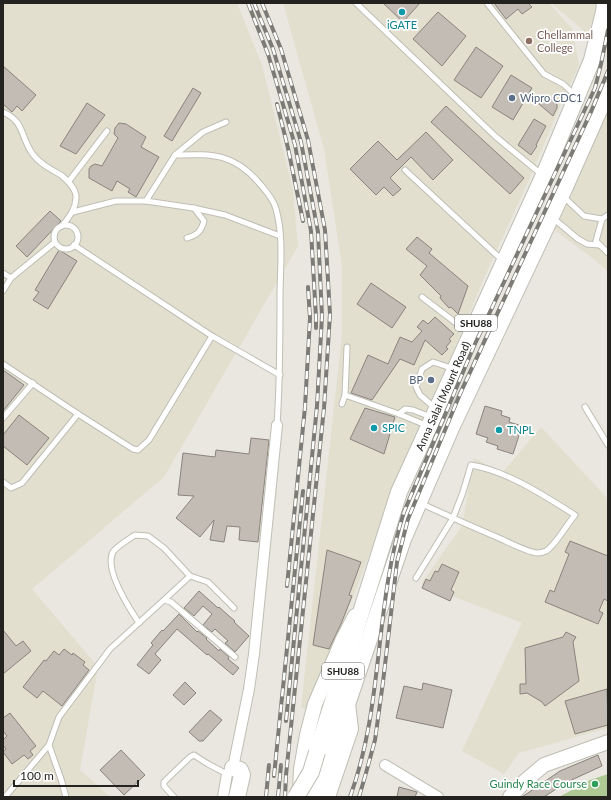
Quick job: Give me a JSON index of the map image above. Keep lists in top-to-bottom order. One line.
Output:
{"streets":{"main road":["SHU88","Anna Salai (Mount Road)"]},"crossings":[["SHU88","Anna Salai (Mount Road)"]],"places":["iGATE","Chellammal College","Wipro CDC1","BP","SPIC","TNPL","Guindy Race Course"],"scale_bar":"100 m"}
